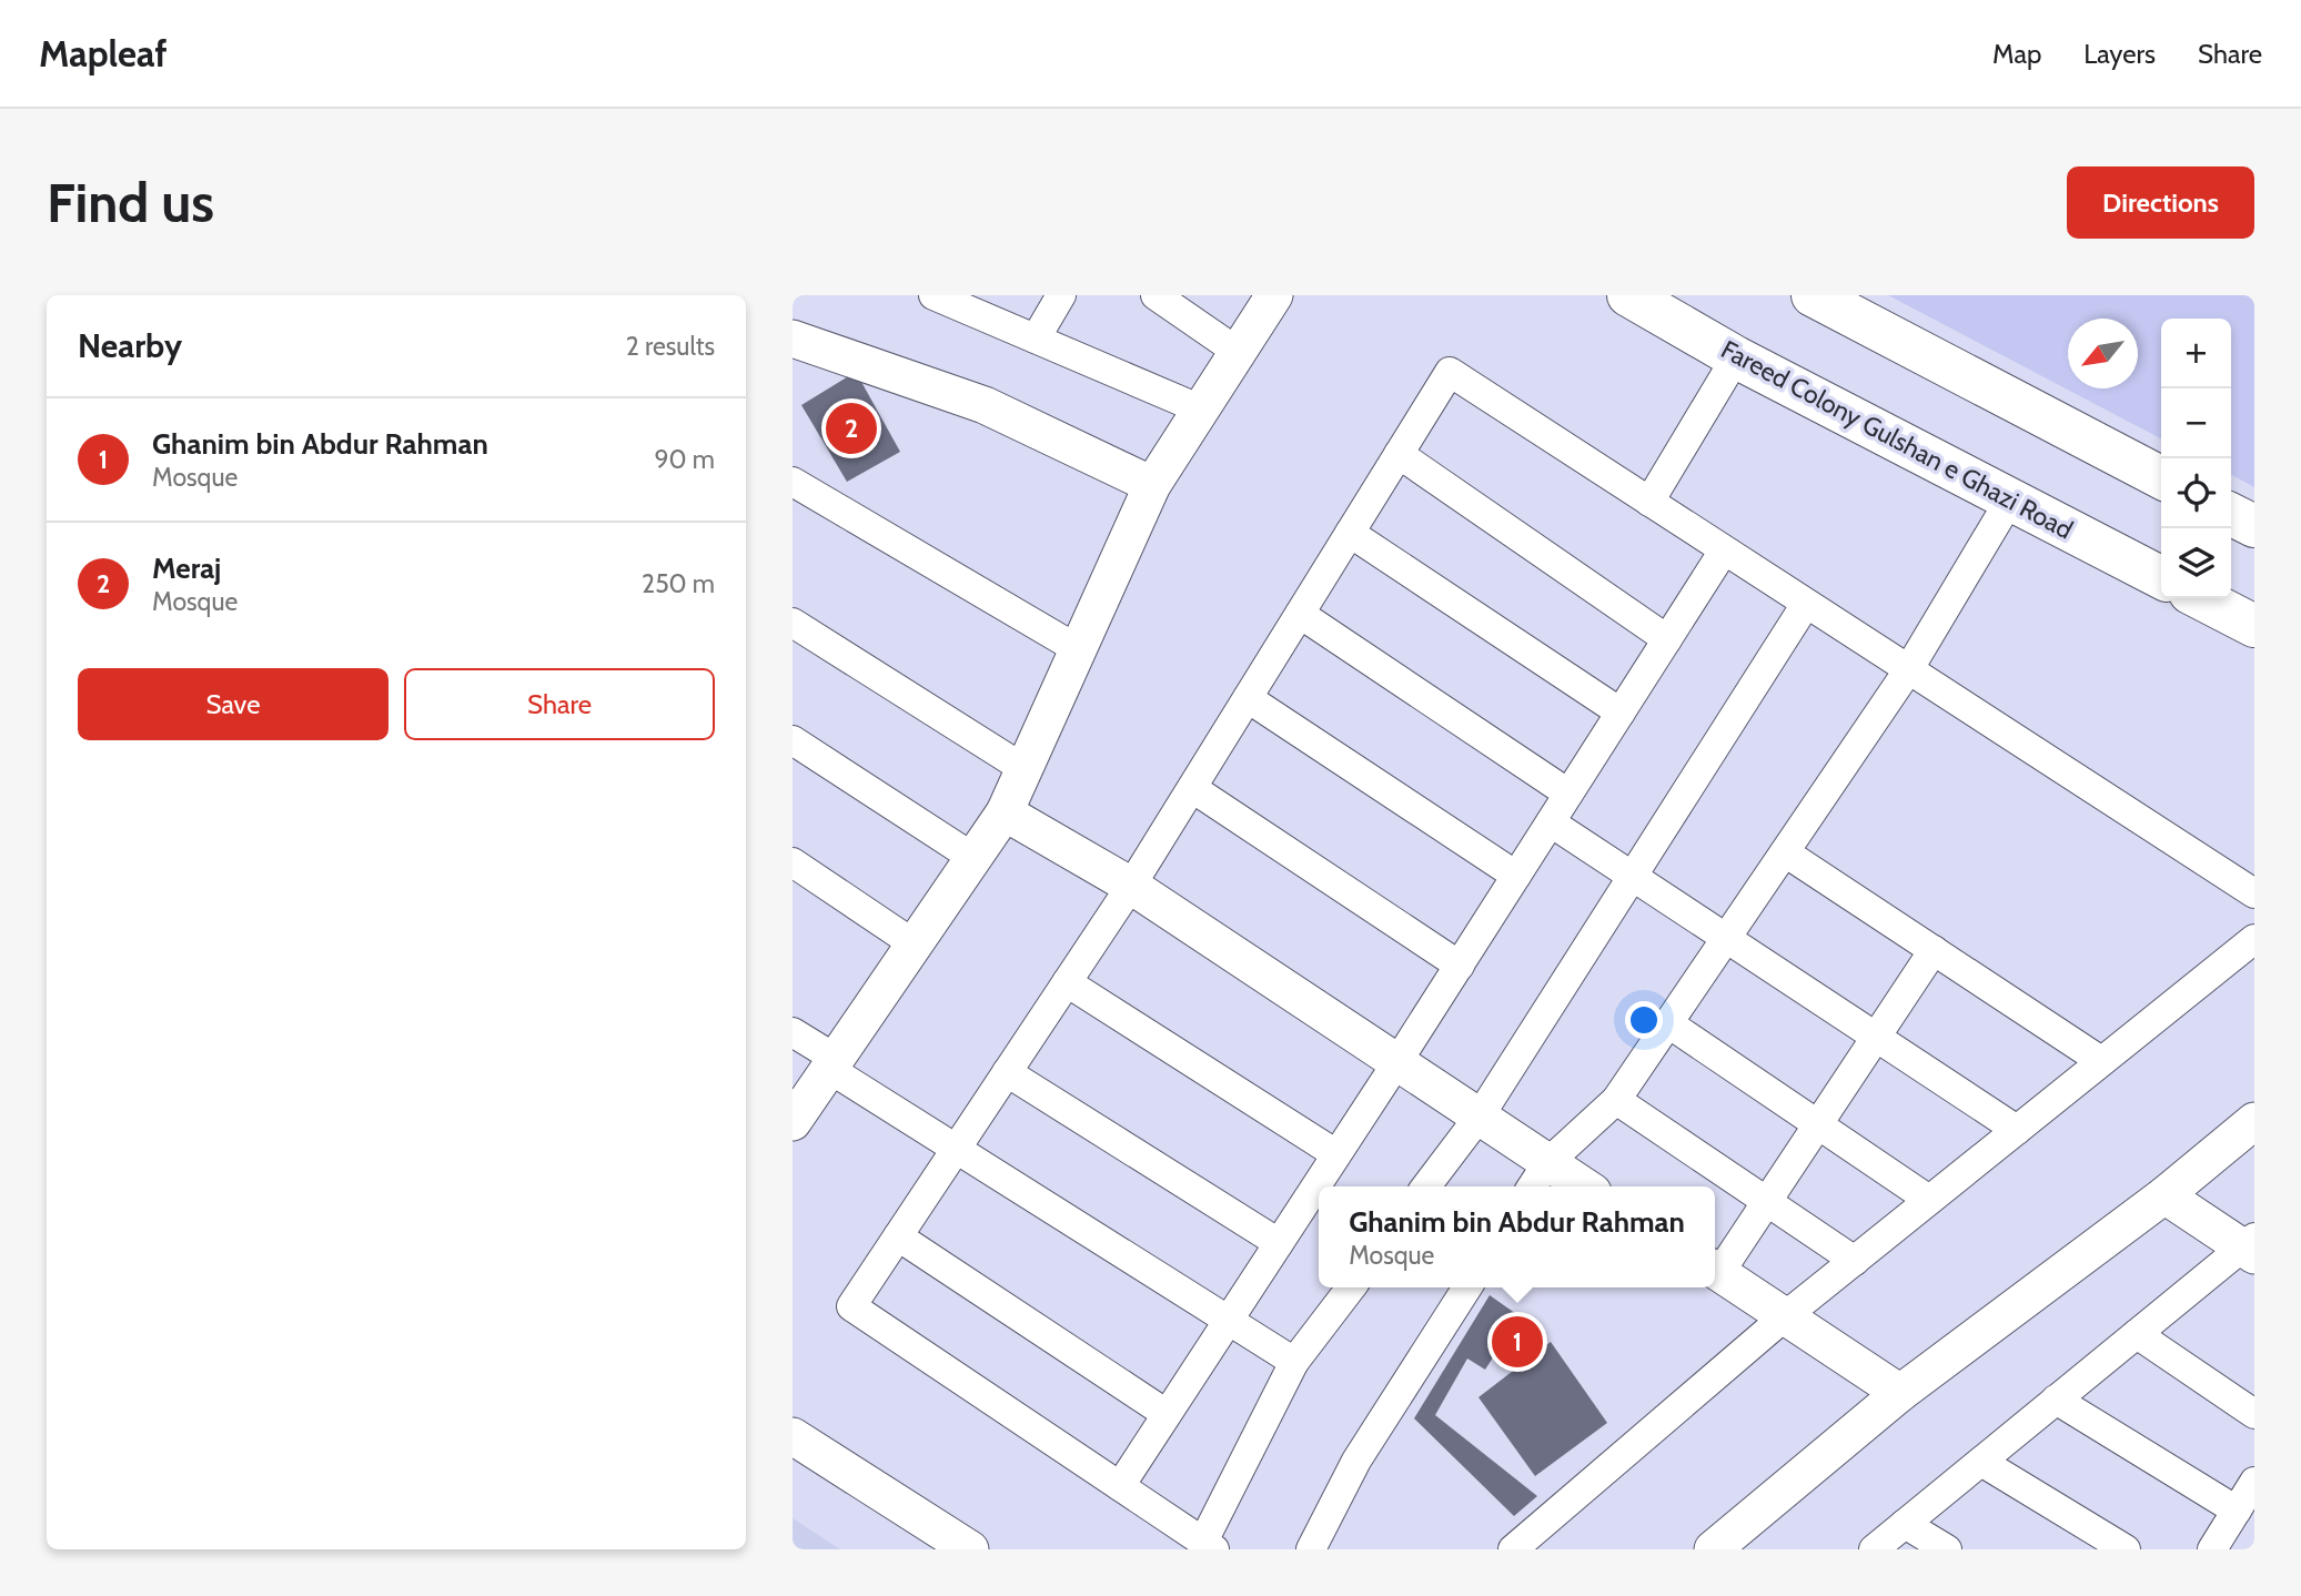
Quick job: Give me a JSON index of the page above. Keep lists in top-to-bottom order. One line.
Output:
{"streets":{"main road":["Fareed Colony Gulshan e Ghazi Road"]},"north":"bottom left","page":{"header":"Mapleaf","nav":["Map","Layers","Share"],"buttons":["Directions",["Save","Share"]],"title":"Find us","heading":["Nearby","2 results"],"map_buttons":["+","−"],"list":[{"mark":"1","name":"Ghanim bin Abdur Rahman","note":"Mosque","value":"90 m"},{"mark":"2","name":"Meraj","note":"Mosque","value":"250 m"}],"pins":["2","1"],"popup":["Ghanim bin Abdur Rahman","Mosque"]}}
